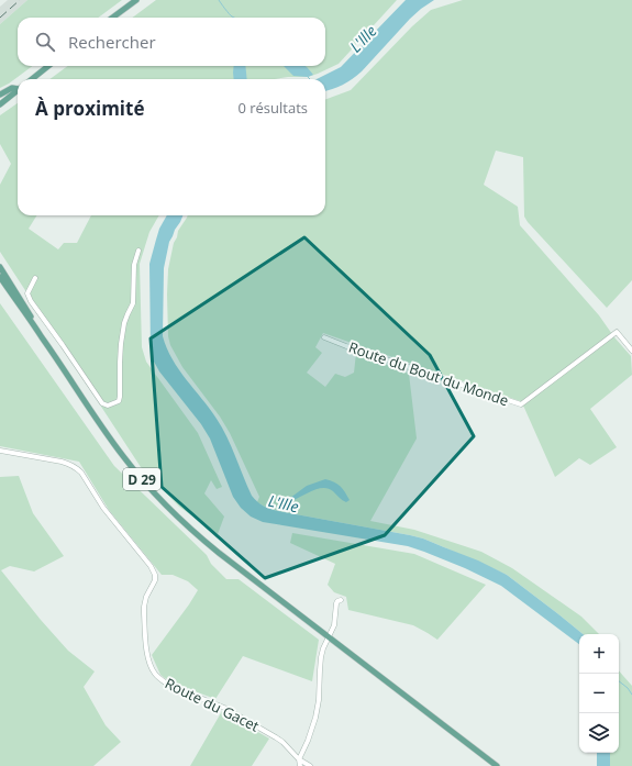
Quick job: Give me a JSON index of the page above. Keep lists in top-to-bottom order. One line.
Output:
{"streets":{"main road":["D 29"],"street":["Route du Bout du Monde","Route du Gacet"]},"water":["L'Ille"],"page":{"search":"Rechercher","heading":["À proximité","0 résultats"],"map_buttons":["+","−"]}}
